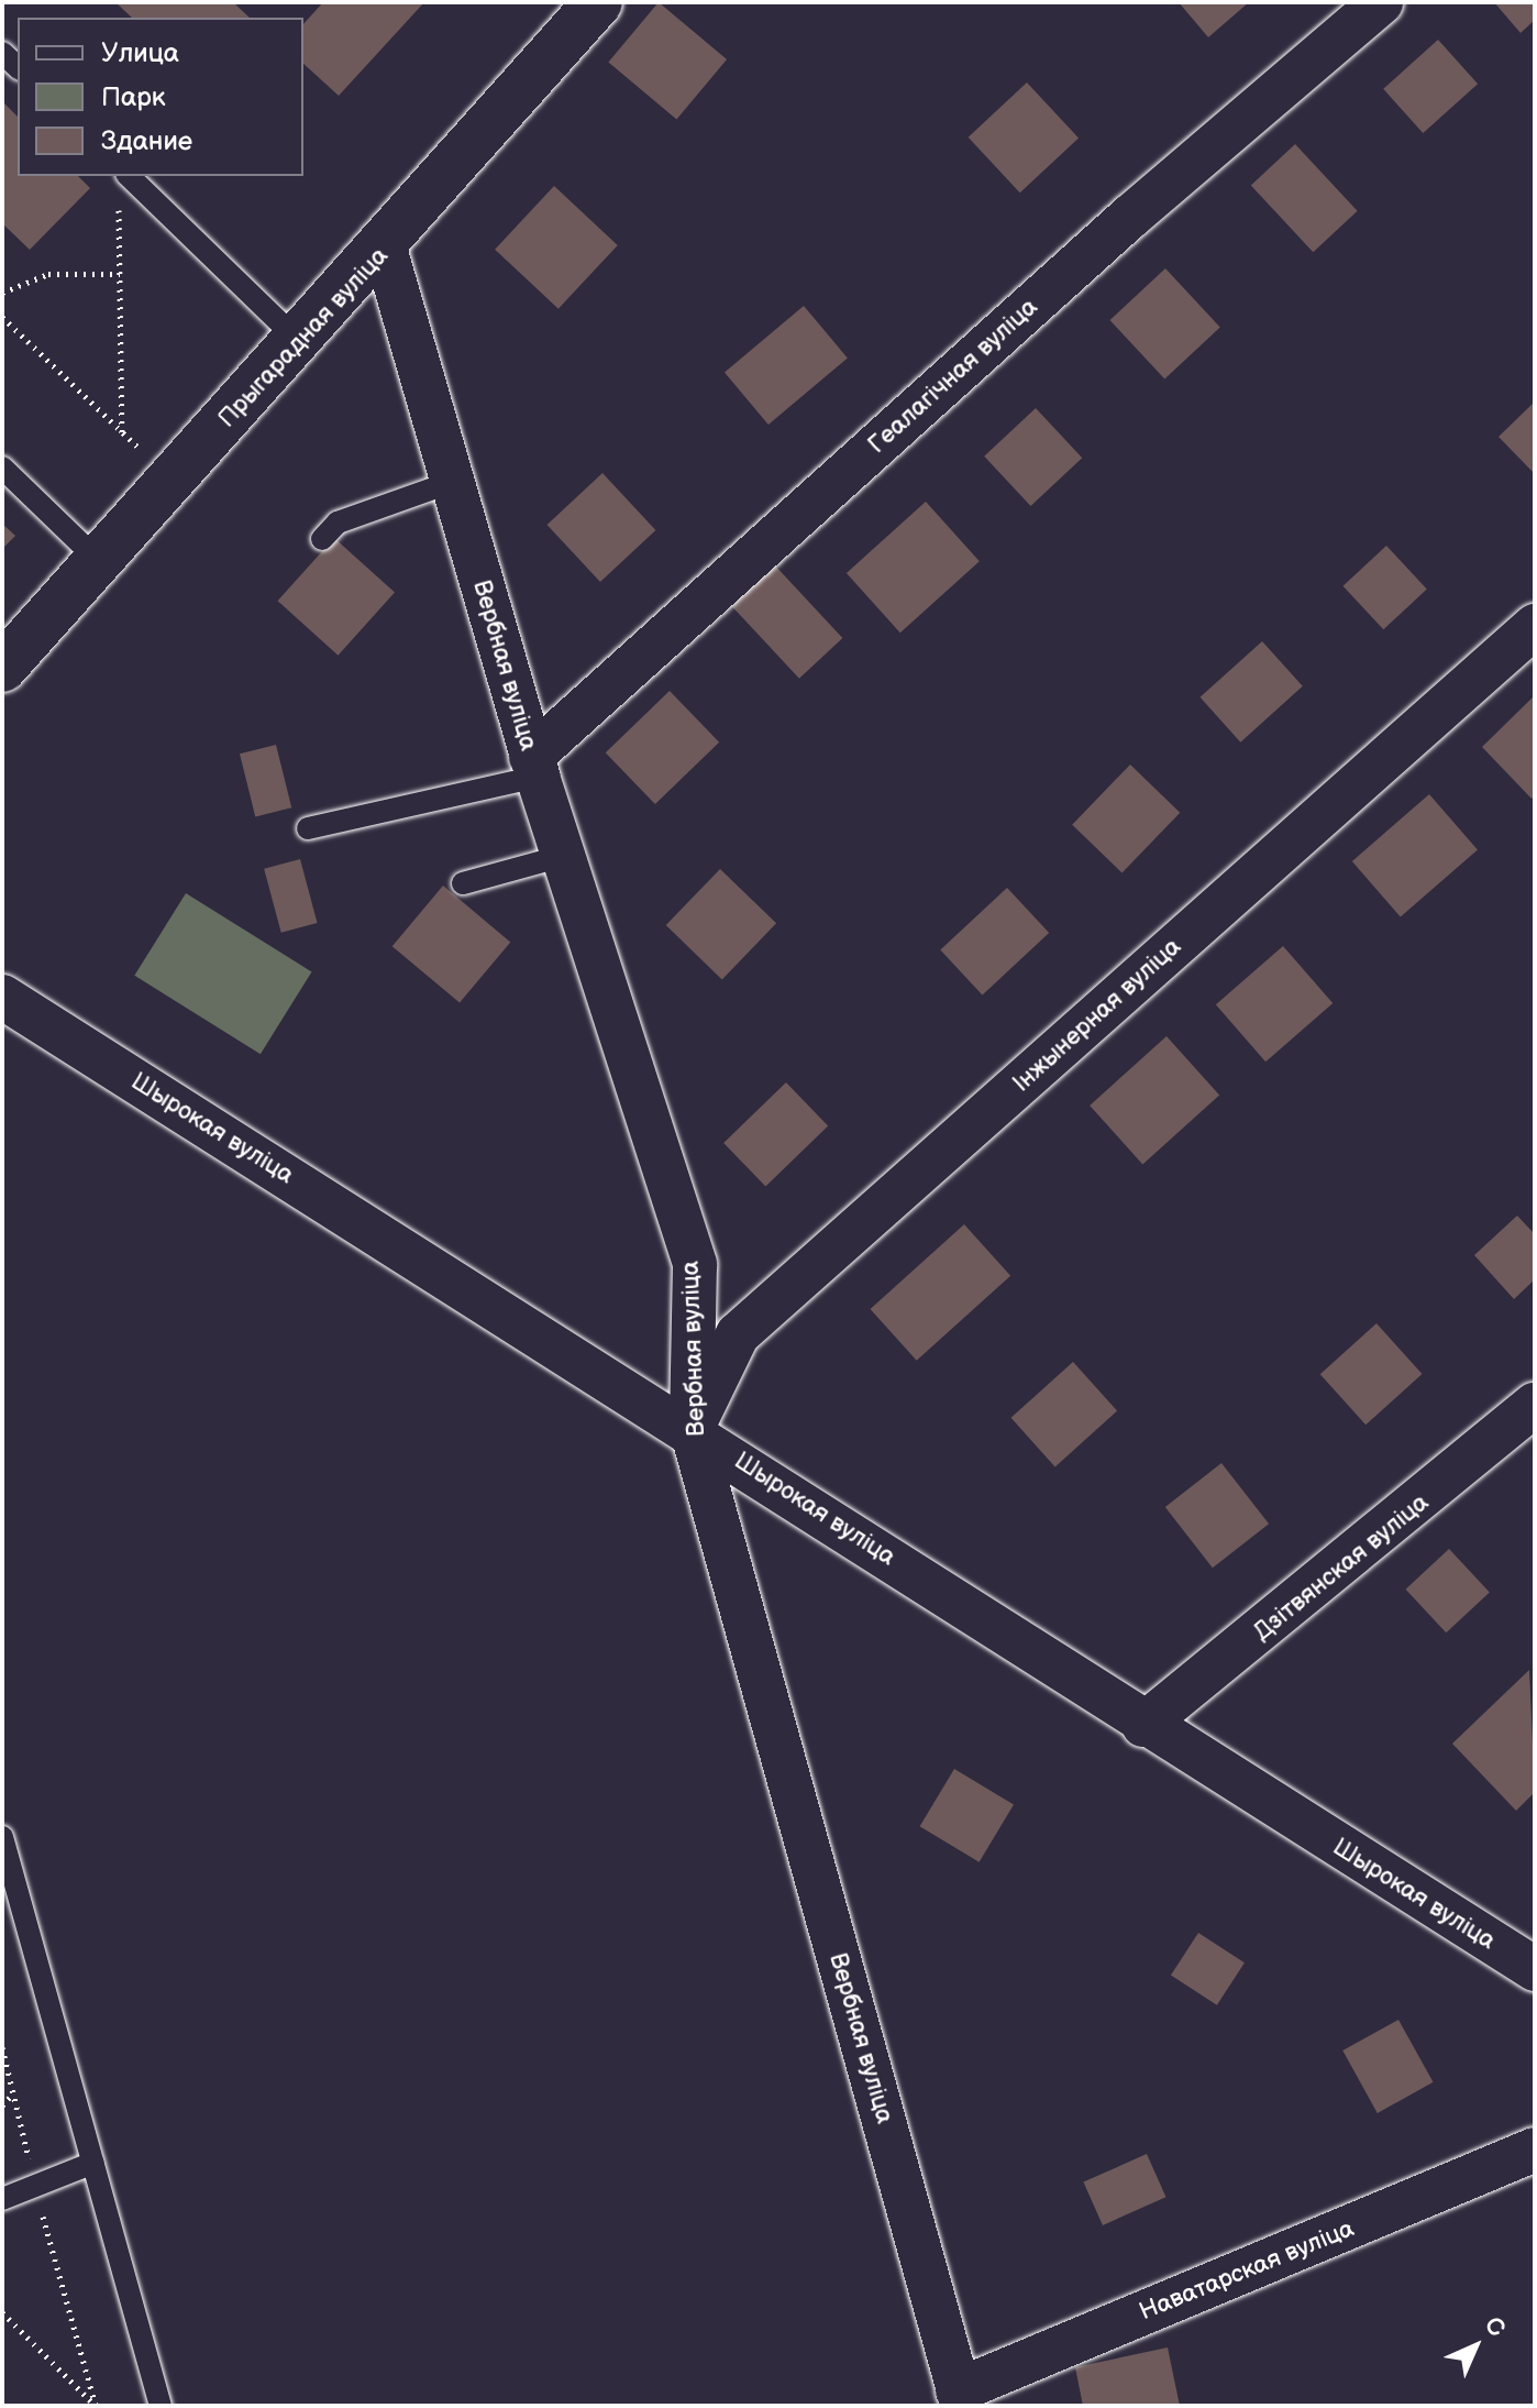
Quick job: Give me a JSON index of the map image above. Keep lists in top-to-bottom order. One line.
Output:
{"streets":{"street":["Прыгарадная вуліца","Геалагічная вуліца","Вербная вуліца","Інжынерная вуліца","Шырокая вуліца","Дзітвянская вуліца","Наватарская вуліца"]},"crossings":[["Прыгарадная вуліца","Вербная вуліца"],["Геалагічная вуліца","Вербная вуліца"],["Вербная вуліца","Інжынерная вуліца"],["Вербная вуліца","Шырокая вуліца"],["Вербная вуліца","Наватарская вуліца"],["Інжынерная вуліца","Шырокая вуліца"],["Шырокая вуліца","Дзітвянская вуліца"]],"legend":["Улица","Парк","Здание"],"north":"top right"}
